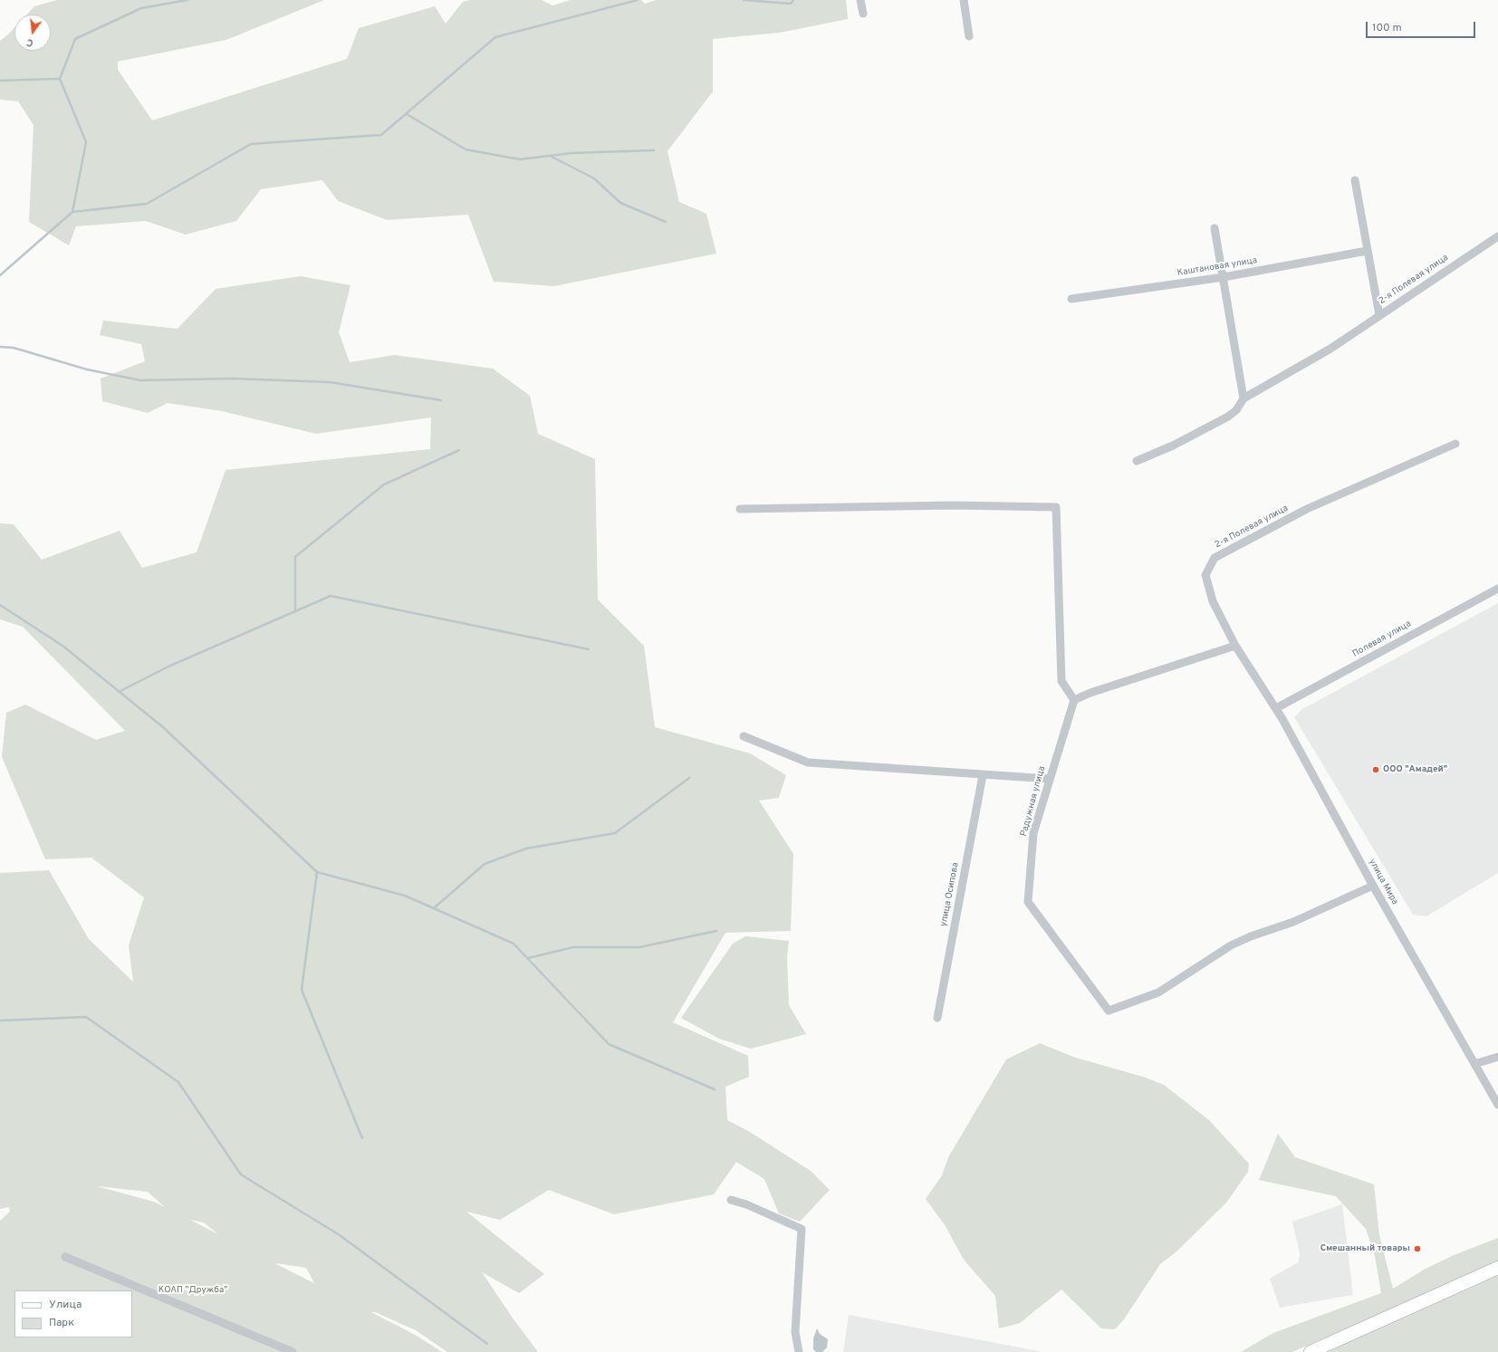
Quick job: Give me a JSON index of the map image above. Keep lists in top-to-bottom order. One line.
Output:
{"streets":{"street":["Каштановая улица","2-я Полевая улица","Полевая улица","Радужная улица","улица Мира","улица Осипова"]},"crossings":[["2-я Полевая улица","Полевая улица"],["2-я Полевая улица","улица Мира"],["Полевая улица","улица Мира"],["Радужная улица","улица Мира"]],"parks":["КОАП \"Дружба\""],"places":["ООО \"Амадей\"","Смешанный товары"],"legend":["Улица","Парк"],"scale_bar":"100 m","north":"bottom"}
